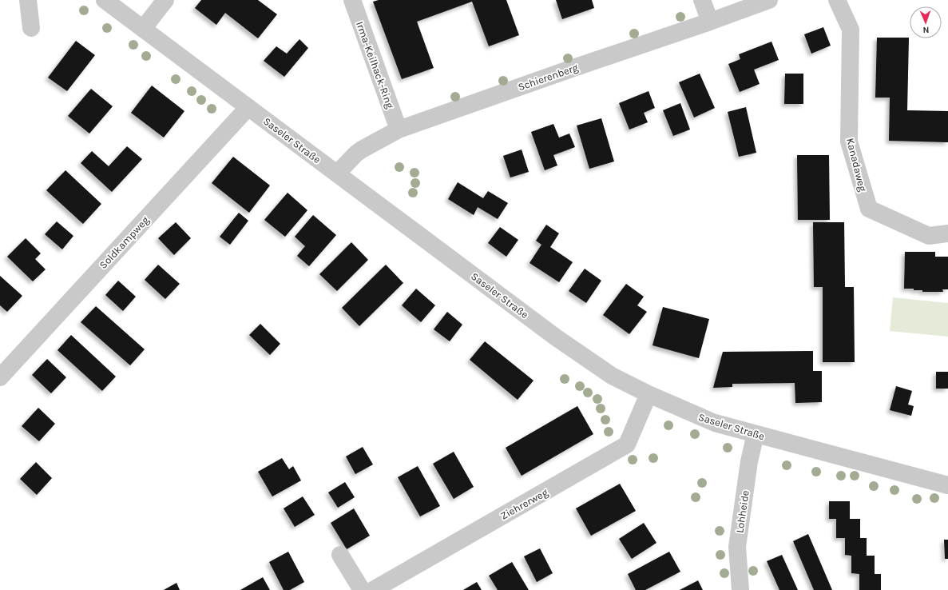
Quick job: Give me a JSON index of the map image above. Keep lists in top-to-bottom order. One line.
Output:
{"streets":{"street":["Irma-Keilhack-Ring","Schierenberg","Saseler Straße","Kanadaweg","Soldkampweg","Ziehrerweg","Lohheide"]},"crossings":[["Irma-Keilhack-Ring","Schierenberg"],["Schierenberg","Saseler Straße"],["Saseler Straße","Soldkampweg"],["Saseler Straße","Ziehrerweg"],["Saseler Straße","Lohheide"]],"north":"bottom"}
